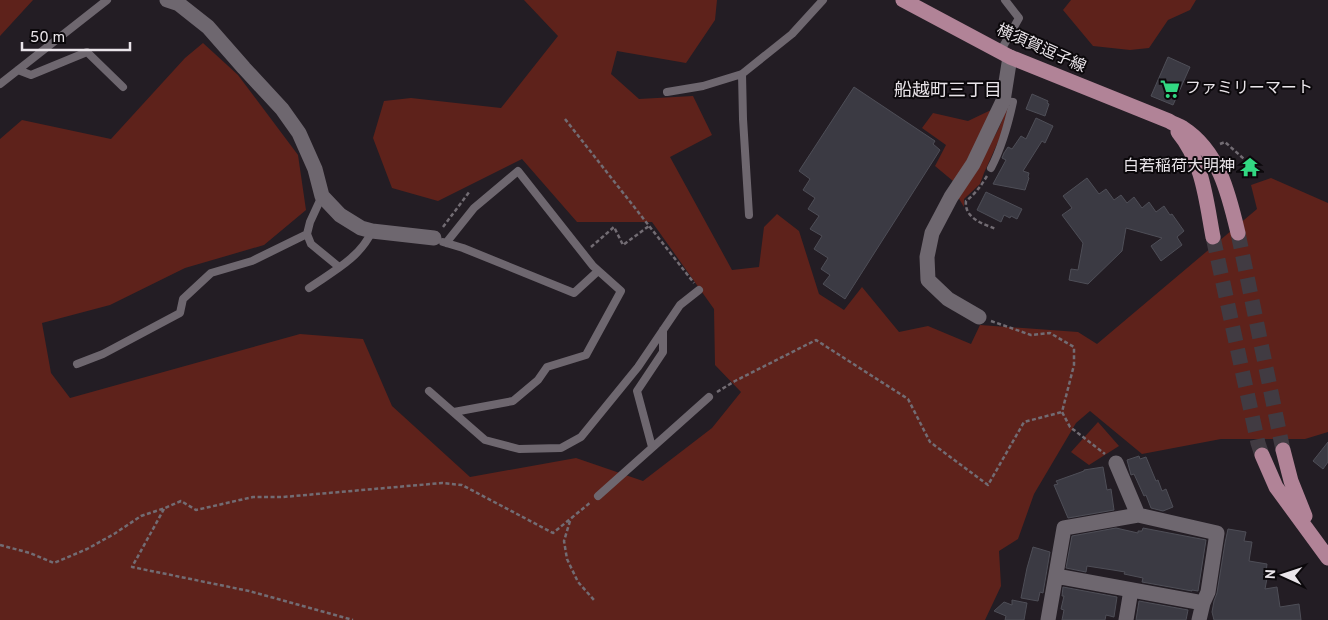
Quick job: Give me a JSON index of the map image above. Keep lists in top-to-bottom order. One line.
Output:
{"streets":{"main road":["横須賀逗子線"]},"districts":["船越町三丁目"],"places":{"supermarket":["ファミリーマート"],"temple":["白若稲荷大明神"]},"scale_bar":"50 m","north":"left"}
